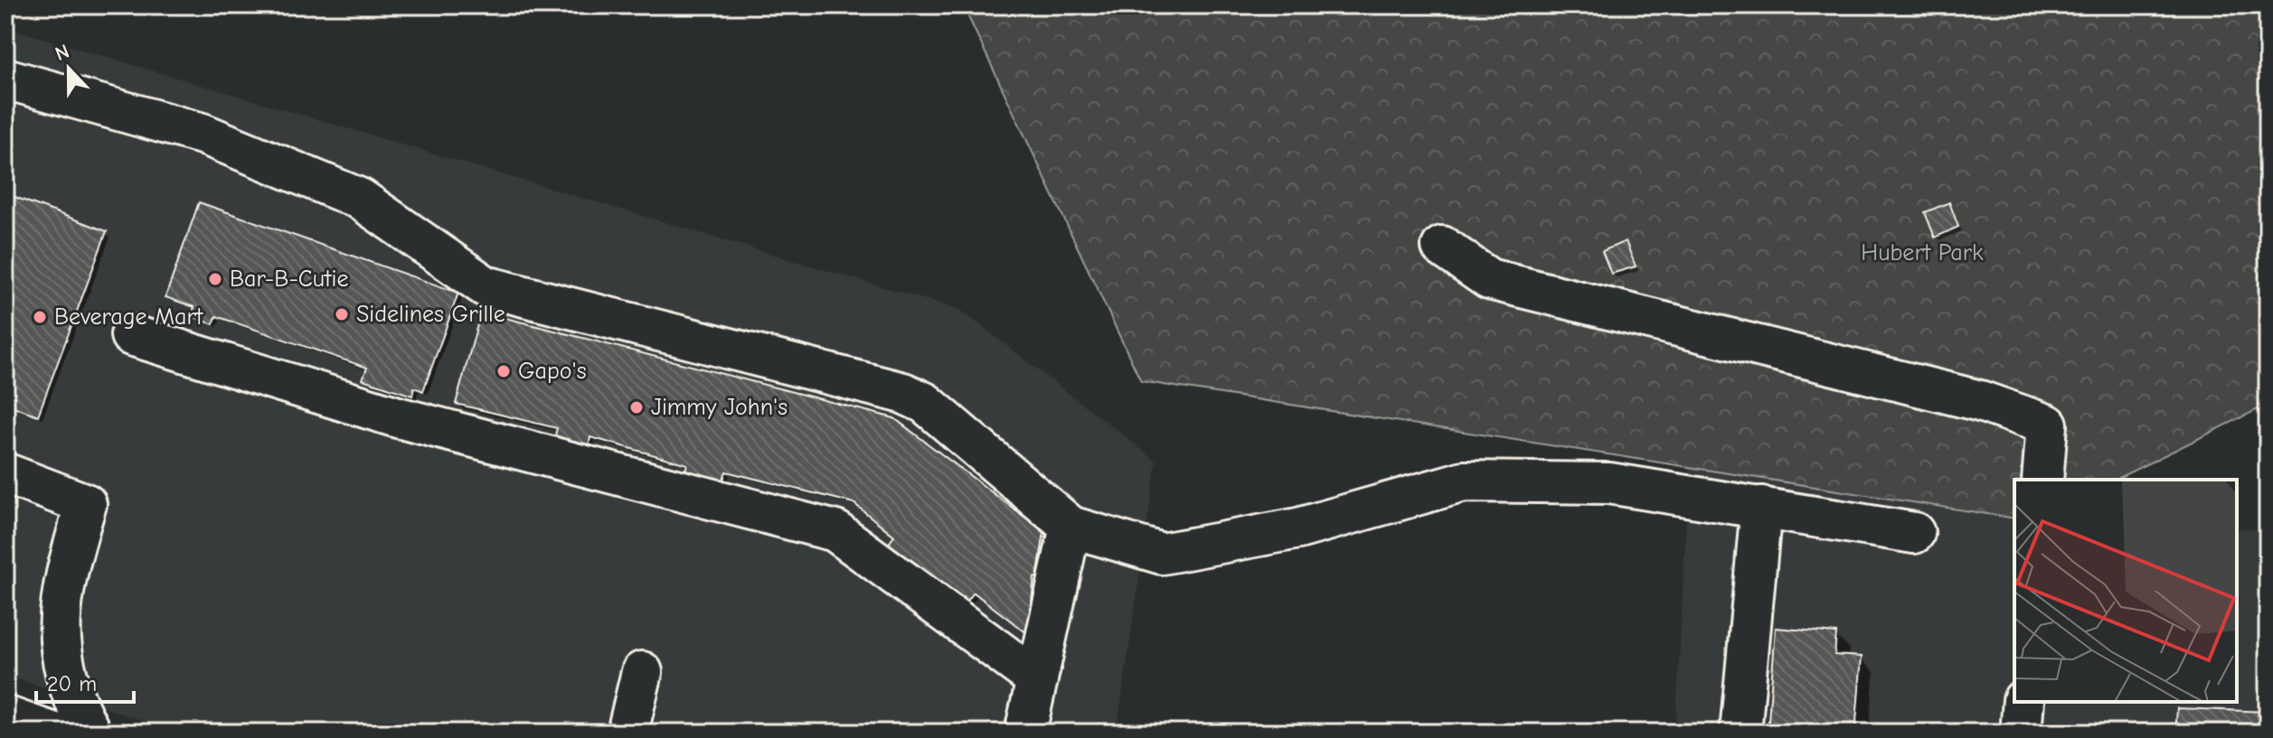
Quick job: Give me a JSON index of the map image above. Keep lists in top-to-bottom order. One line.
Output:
{"parks":["Hubert Park"],"places":["Bar-B-Cutie","Sidelines Grille","Beverage Mart","Gapo's","Jimmy John's"],"scale_bar":"20 m","north":"top"}
